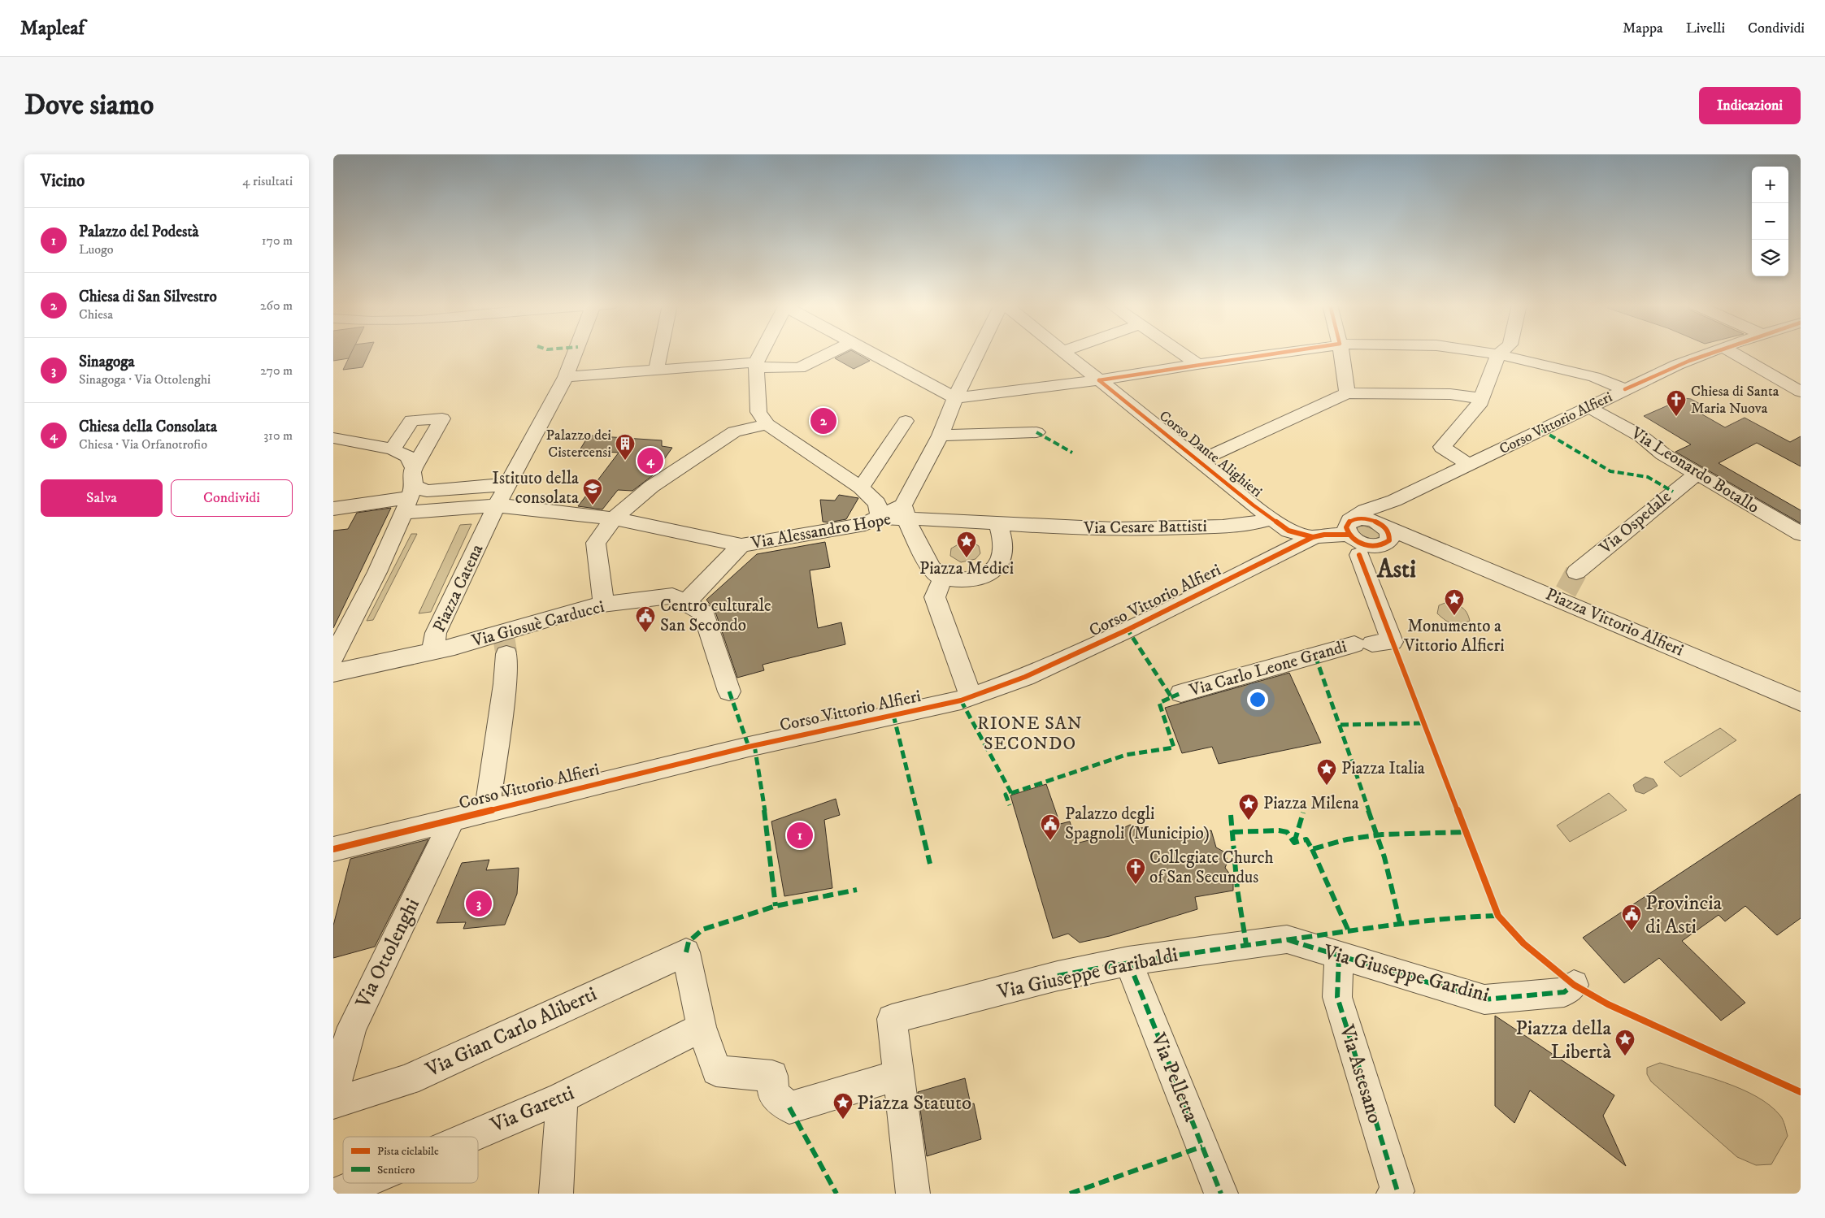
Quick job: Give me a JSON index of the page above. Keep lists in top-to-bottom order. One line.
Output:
{"streets":{"street":["Corso Vittorio Alfieri","Corso Dante Alighieri","Via Leonardo Botallo","Via Ospedale","Via Cesare Battisti","Via Alessandro Hope","Piazza Catena","Piazza Vittorio Alfieri","Via Giosuè Carducci","Via Carlo Leone Grandi","Via Ottolenghi","Via Giuseppe Garibaldi","Via Giuseppe Gardini","Via Gian Carlo Aliberti","Via Astesano","Via Pelletta","Via Garetti"]},"crossings":[["Corso Vittorio Alfieri","Corso Dante Alighieri"],["Corso Vittorio Alfieri","Via Leonardo Botallo"],["Corso Vittorio Alfieri","Piazza Vittorio Alfieri"],["Corso Vittorio Alfieri","Via Carlo Leone Grandi"],["Corso Vittorio Alfieri","Via Ottolenghi"],["Corso Dante Alighieri","Via Cesare Battisti"],["Via Leonardo Botallo","Via Ospedale"],["Via Alessandro Hope","Piazza Catena"],["Piazza Catena","Via Giosuè Carducci"],["Piazza Vittorio Alfieri","Via Carlo Leone Grandi"],["Via Giuseppe Garibaldi","Via Giuseppe Gardini"],["Via Giuseppe Garibaldi","Via Pelletta"],["Via Giuseppe Gardini","Via Astesano"],["Via Gian Carlo Aliberti","Via Garetti"]],"districts":["Asti","RIONE SAN SECONDO"],"places":{"church":["Chiesa di Santa Maria Nuova","Collegiate Church of San Secundus"],"building":["Palazzo dei Cistercensi"],"school or university":["Istituto della consolata"],"place":["Piazza Medici","Monumento a Vittorio Alfieri","Piazza Italia","Piazza Milena","Piazza della Libertà","Piazza Statuto"],"public building":["Centro culturale San Secondo","Palazzo degli Spagnoli (Municipio)","Provincia di Asti"]},"legend":["Pista ciclabile","Sentiero"],"page":{"header":"Mapleaf","nav":["Mappa","Livelli","Condividi"],"buttons":["Indicazioni",["Salva","Condividi"]],"title":"Dove siamo","heading":["Vicino","4 risultati"],"map_buttons":["+","−"],"list":[{"mark":"1","name":"Palazzo del Podestà","note":"Luogo","value":"170 m"},{"mark":"2","name":"Chiesa di San Silvestro","note":"Chiesa","value":"260 m"},{"mark":"3","name":"Sinagoga","note":"Sinagoga · Via Ottolenghi","value":"270 m"},{"mark":"4","name":"Chiesa della Consolata","note":"Chiesa · Via Orfanotrofio","value":"310 m"}],"pins":["2","4","1","3"]}}
